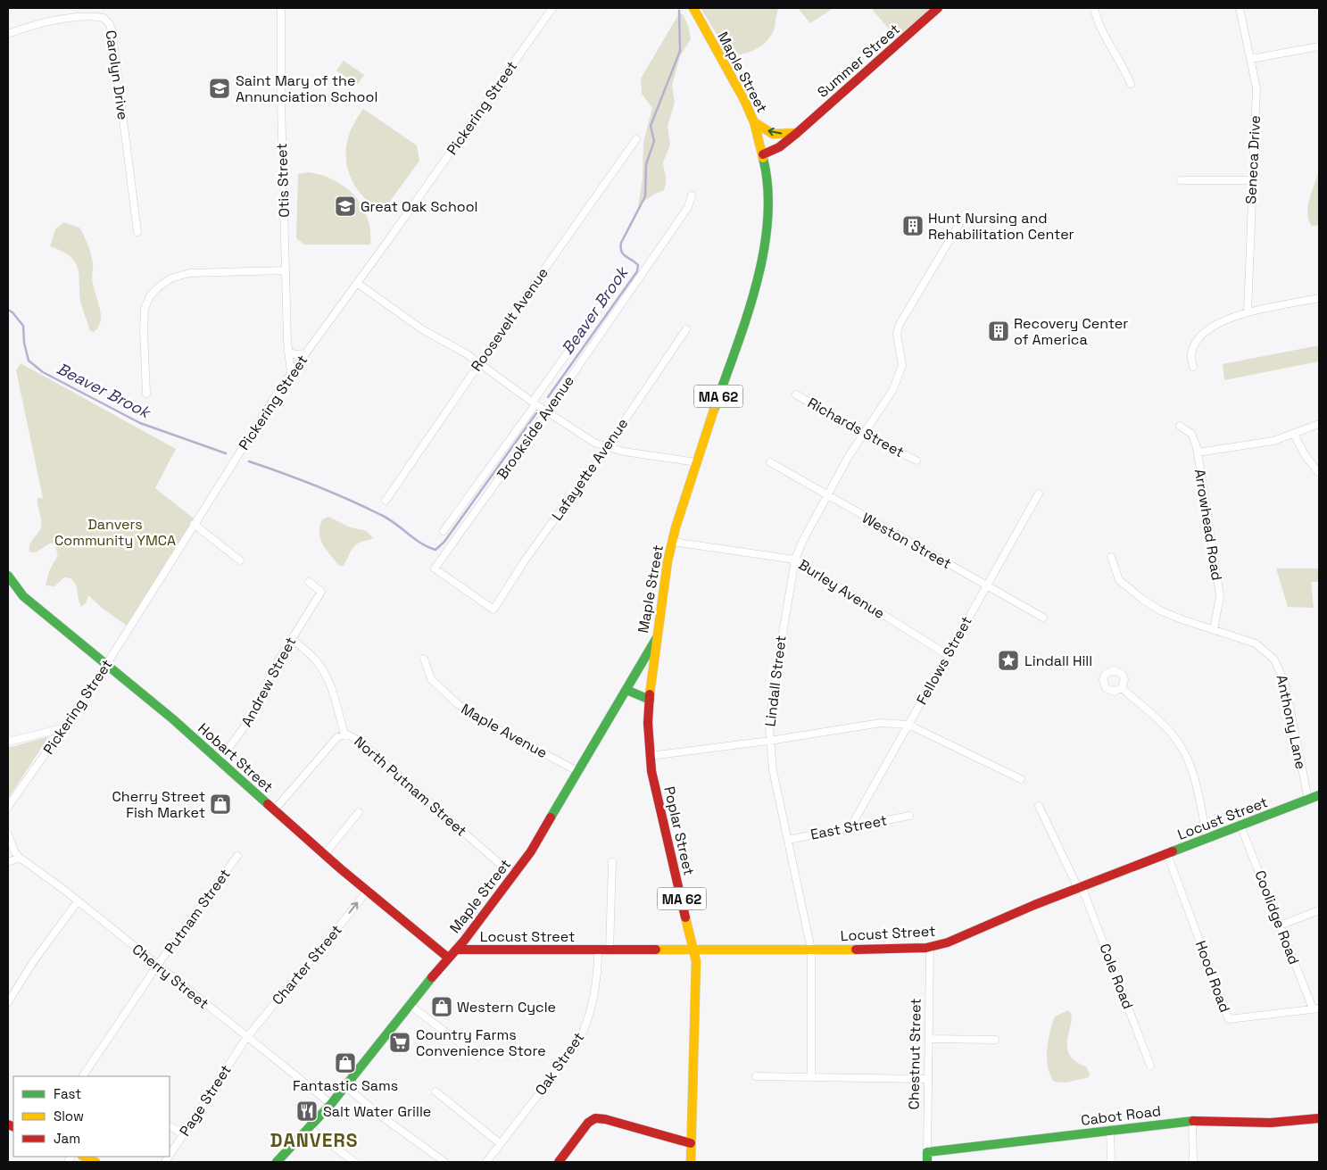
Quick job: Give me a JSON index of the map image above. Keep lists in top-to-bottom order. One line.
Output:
{"streets":{"main road":["Summer Street","Maple Street","MA 62","Hobart Street","Locust Street","Poplar Street","Chestnut Street","Cabot Road"],"street":["Carolyn Drive","Pickering Street","Seneca Drive","Otis Street","Roosevelt Avenue","Brookside Avenue","Richards Street","Lafayette Avenue","Arrowhead Road","Weston Street","Burley Avenue","Fellows Street","Lindall Street","Andrew Street","Anthony Lane","Maple Avenue","North Putnam Street","East Street","Putnam Street","Coolidge Road","Charter Street","Cherry Street","Cole Road","Hood Road","Oak Street","Page Street"]},"crossings":[["Summer Street","Maple Street"],["Maple Street","Burley Avenue"],["Maple Street","Maple Avenue"],["Maple Street","Hobart Street"],["Maple Street","North Putnam Street"],["Maple Street","Locust Street"],["Maple Street","Poplar Street"],["Maple Street","Cherry Street"],["Pickering Street","Otis Street"],["Pickering Street","Hobart Street"],["Brookside Avenue","Lafayette Avenue"],["Richards Street","Lindall Street"],["Arrowhead Road","Anthony Lane"],["Weston Street","Fellows Street"],["Weston Street","Lindall Street"],["Burley Avenue","Fellows Street"],["Burley Avenue","Lindall Street"],["Fellows Street","East Street"],["Lindall Street","Locust Street"],["Lindall Street","East Street"],["Andrew Street","Hobart Street"],["Anthony Lane","Locust Street"],["Hobart Street","North Putnam Street"],["Hobart Street","Charter Street"],["Locust Street","Poplar Street"],["Locust Street","Coolidge Road"],["Locust Street","Cole Road"],["Locust Street","Hood Road"],["Locust Street","Chestnut Street"],["Locust Street","Oak Street"],["Putnam Street","Cherry Street"],["Coolidge Road","Hood Road"],["Charter Street","Cherry Street"],["Charter Street","Page Street"],["Cherry Street","Page Street"],["Chestnut Street","Cabot Road"]],"one_way":["Charter Street"],"districts":["DANVERS"],"water":["Beaver Brook"],"parks":["Danvers Community YMCA"],"places":{"school or university":["Saint Mary of the Annunciation School","Great Oak School"],"building":["Hunt Nursing and Rehabilitation Center","Recovery Center of America"],"place":["Lindall Hill"],"shop":["Cherry Street Fish Market","Western Cycle","Fantastic Sams"],"supermarket":["Country Farms Convenience Store"],"restaurant":["Salt Water Grille"]},"legend":["Fast","Slow","Jam"]}
